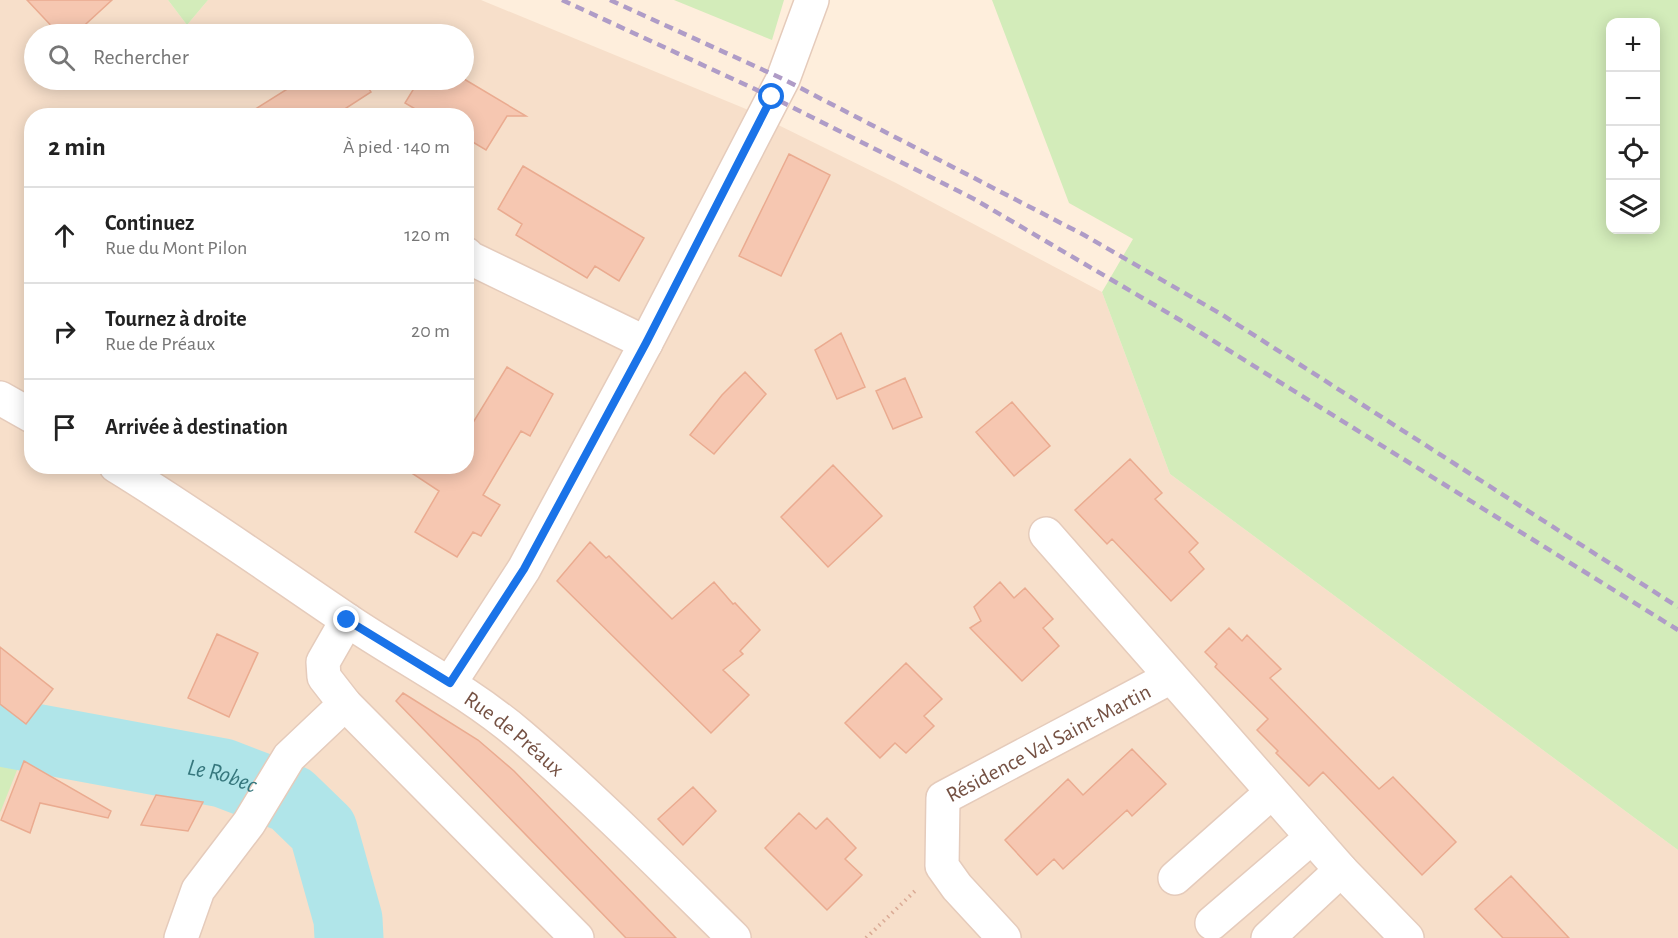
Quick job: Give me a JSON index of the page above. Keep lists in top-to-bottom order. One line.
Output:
{"streets":{"street":["Rue de Préaux","Résidence Val Saint-Martin"]},"water":["Le Robec"],"page":{"map_buttons":["+","−"],"search":"Rechercher","heading":["2 min","À pied · 140 m"],"list":[["Continuez","Rue du Mont Pilon","120 m"],["Tournez à droite","Rue de Préaux","20 m"],"Arrivée à destination"]}}
